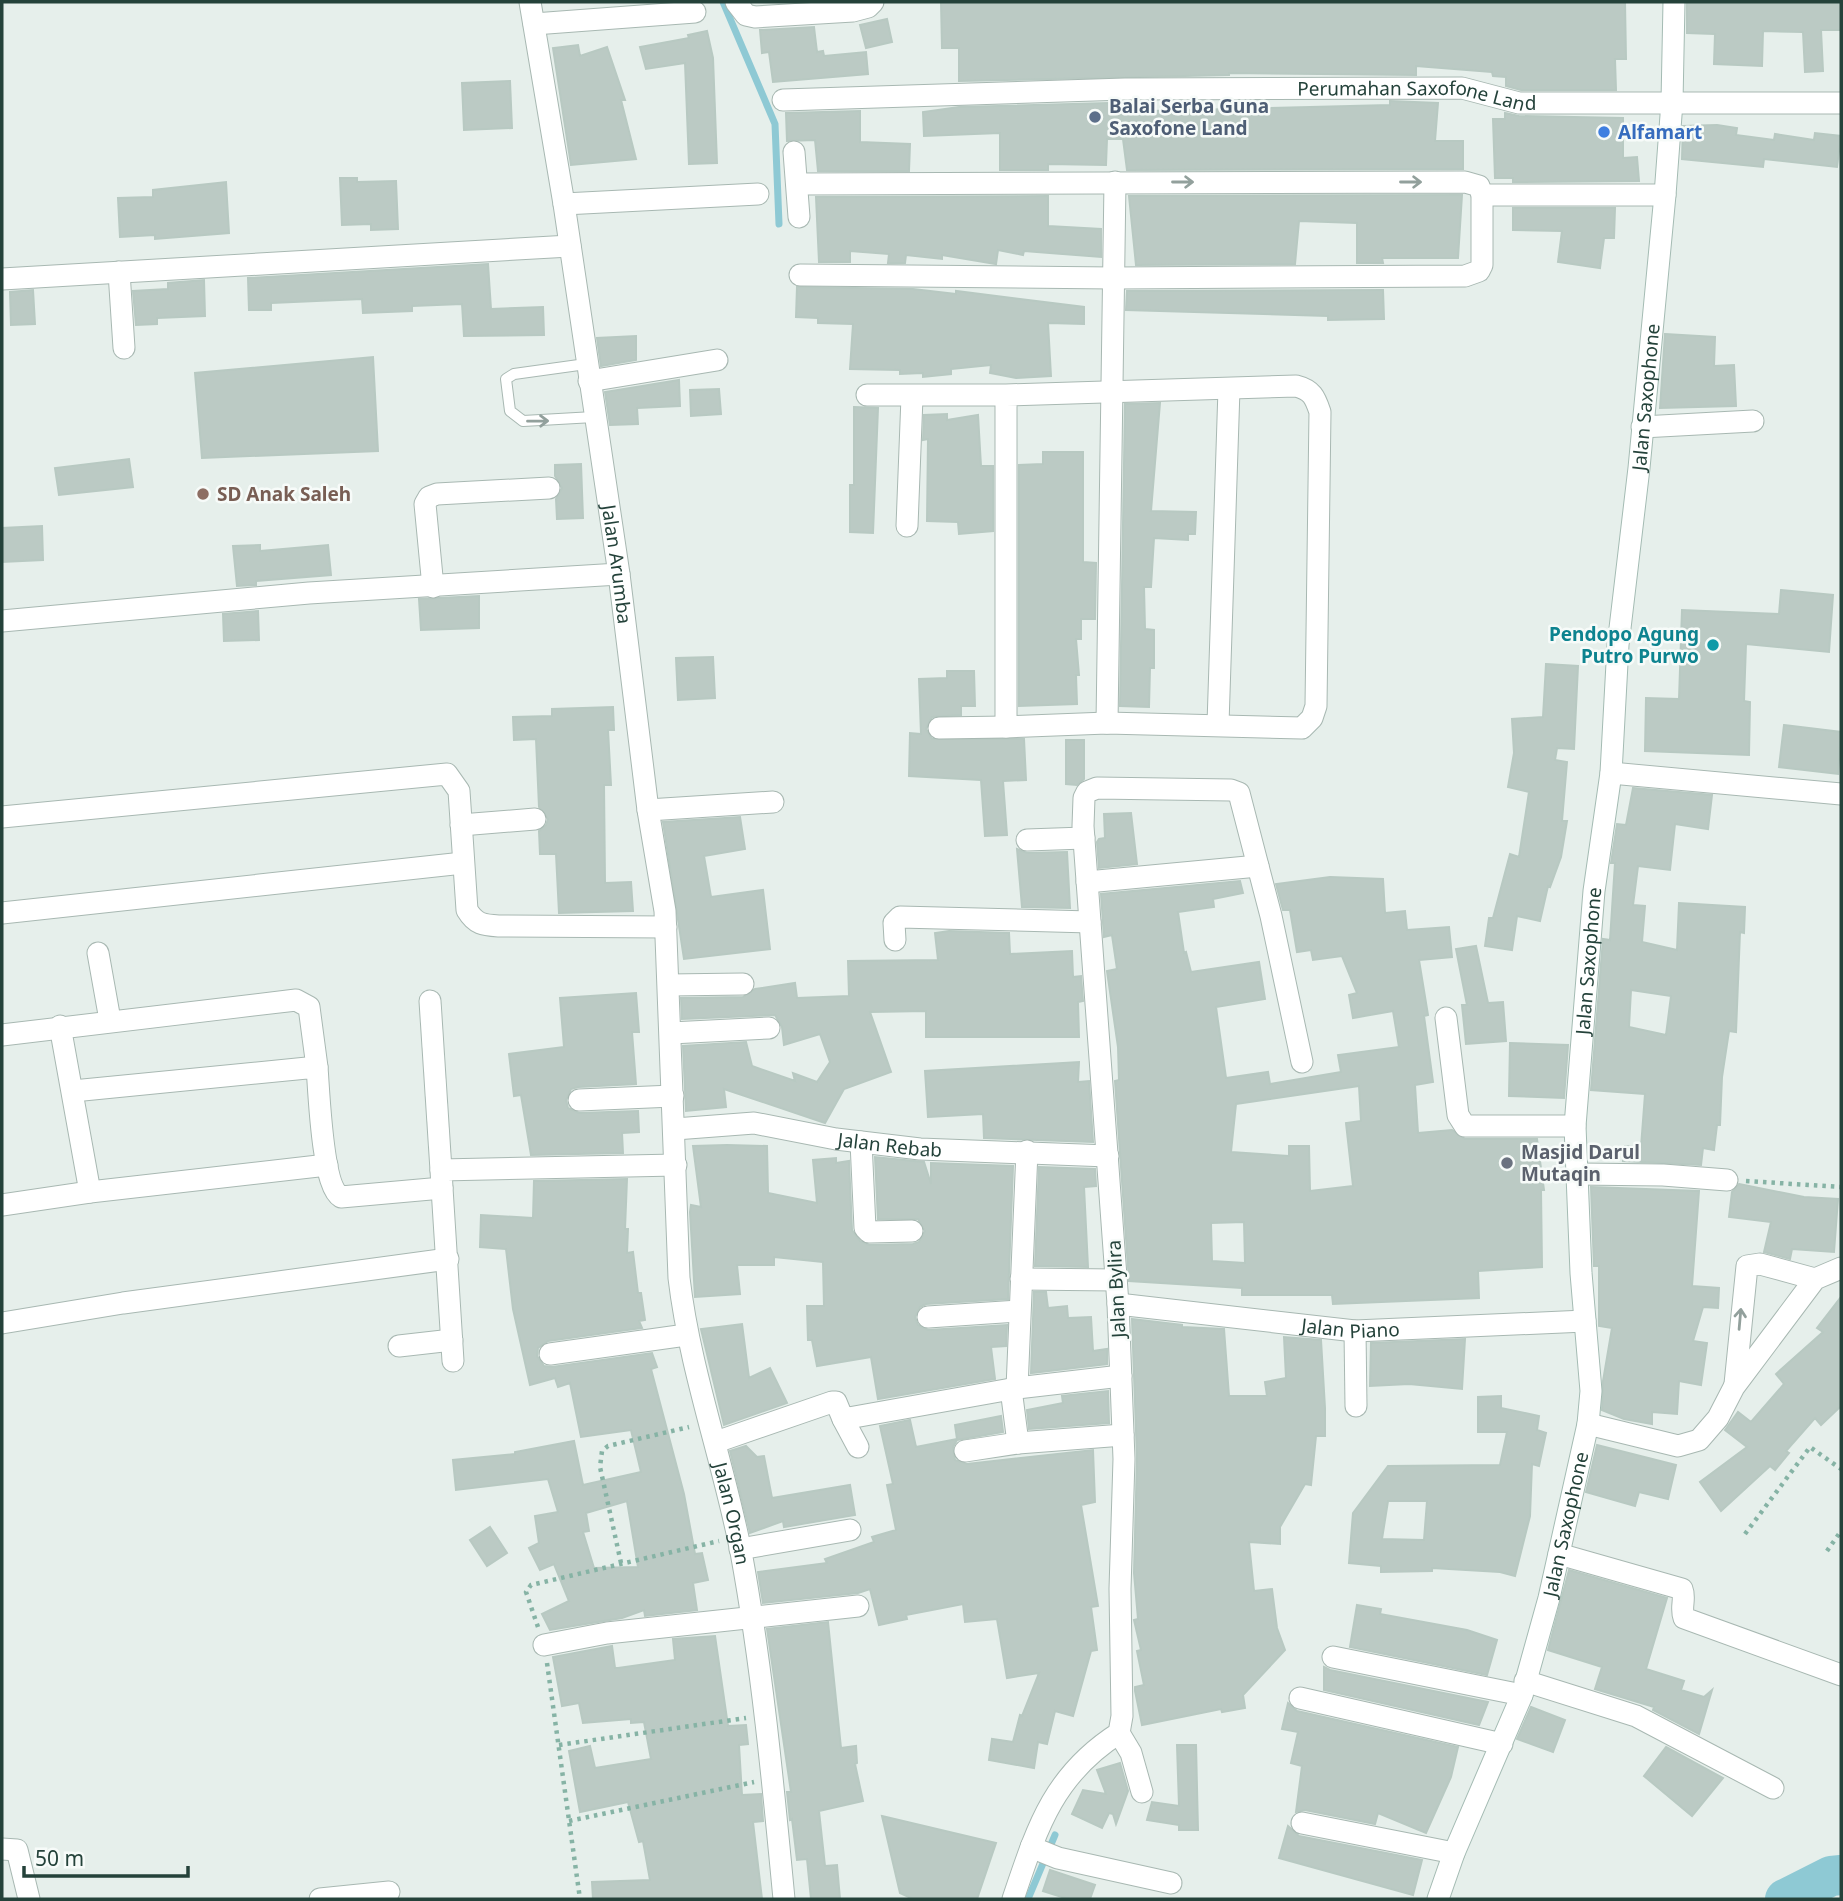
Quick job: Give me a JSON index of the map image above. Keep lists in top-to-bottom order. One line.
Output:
{"streets":{"street":["Perumahan Saxofone Land","Jalan Saxophone","Jalan Arumba","Jalan Rebab","Jalan Bylira","Jalan Piano","Jalan Organ"]},"crossings":[["Perumahan Saxofone Land","Jalan Saxophone"],["Jalan Saxophone","Jalan Piano"],["Jalan Arumba","Jalan Rebab"],["Jalan Arumba","Jalan Organ"],["Jalan Rebab","Jalan Bylira"],["Jalan Rebab","Jalan Organ"],["Jalan Bylira","Jalan Piano"]],"places":["Balai Serba Guna Saxofone Land","Alfamart","SD Anak Saleh","Pendopo Agung Putro Purwo","Masjid Darul Mutaqin"],"scale_bar":"50 m"}
